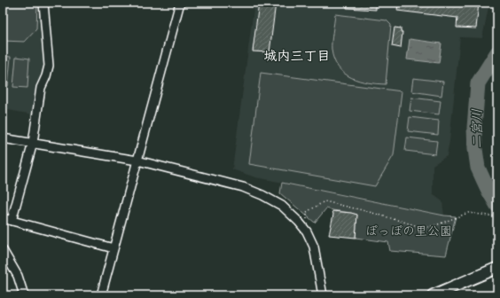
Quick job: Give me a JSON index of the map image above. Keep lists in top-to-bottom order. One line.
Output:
{"districts":["城内三丁目"],"water":["二宮川"],"parks":["ぽっぽの里公園"]}
